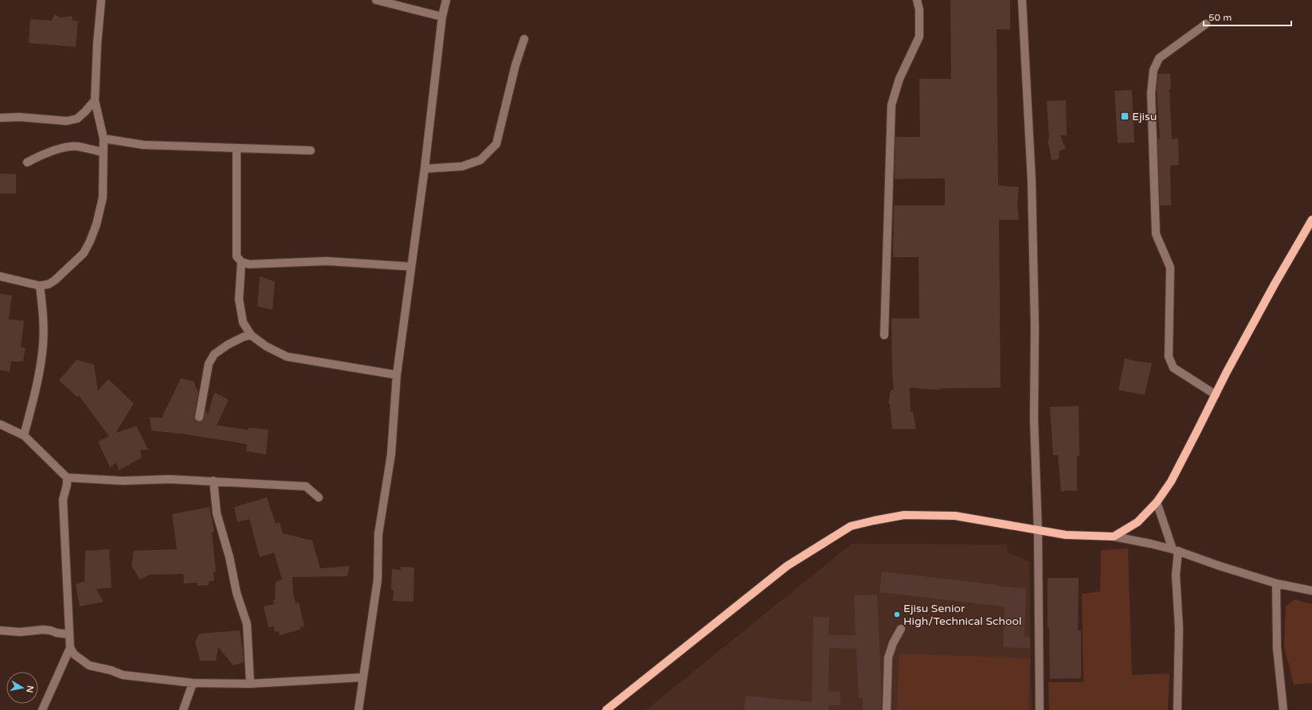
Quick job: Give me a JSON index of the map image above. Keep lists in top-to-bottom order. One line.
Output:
{"places":{"transit":["Ejisu"],"other":["Ejisu Senior High/Technical School"]},"scale_bar":"50 m","north":"right"}
